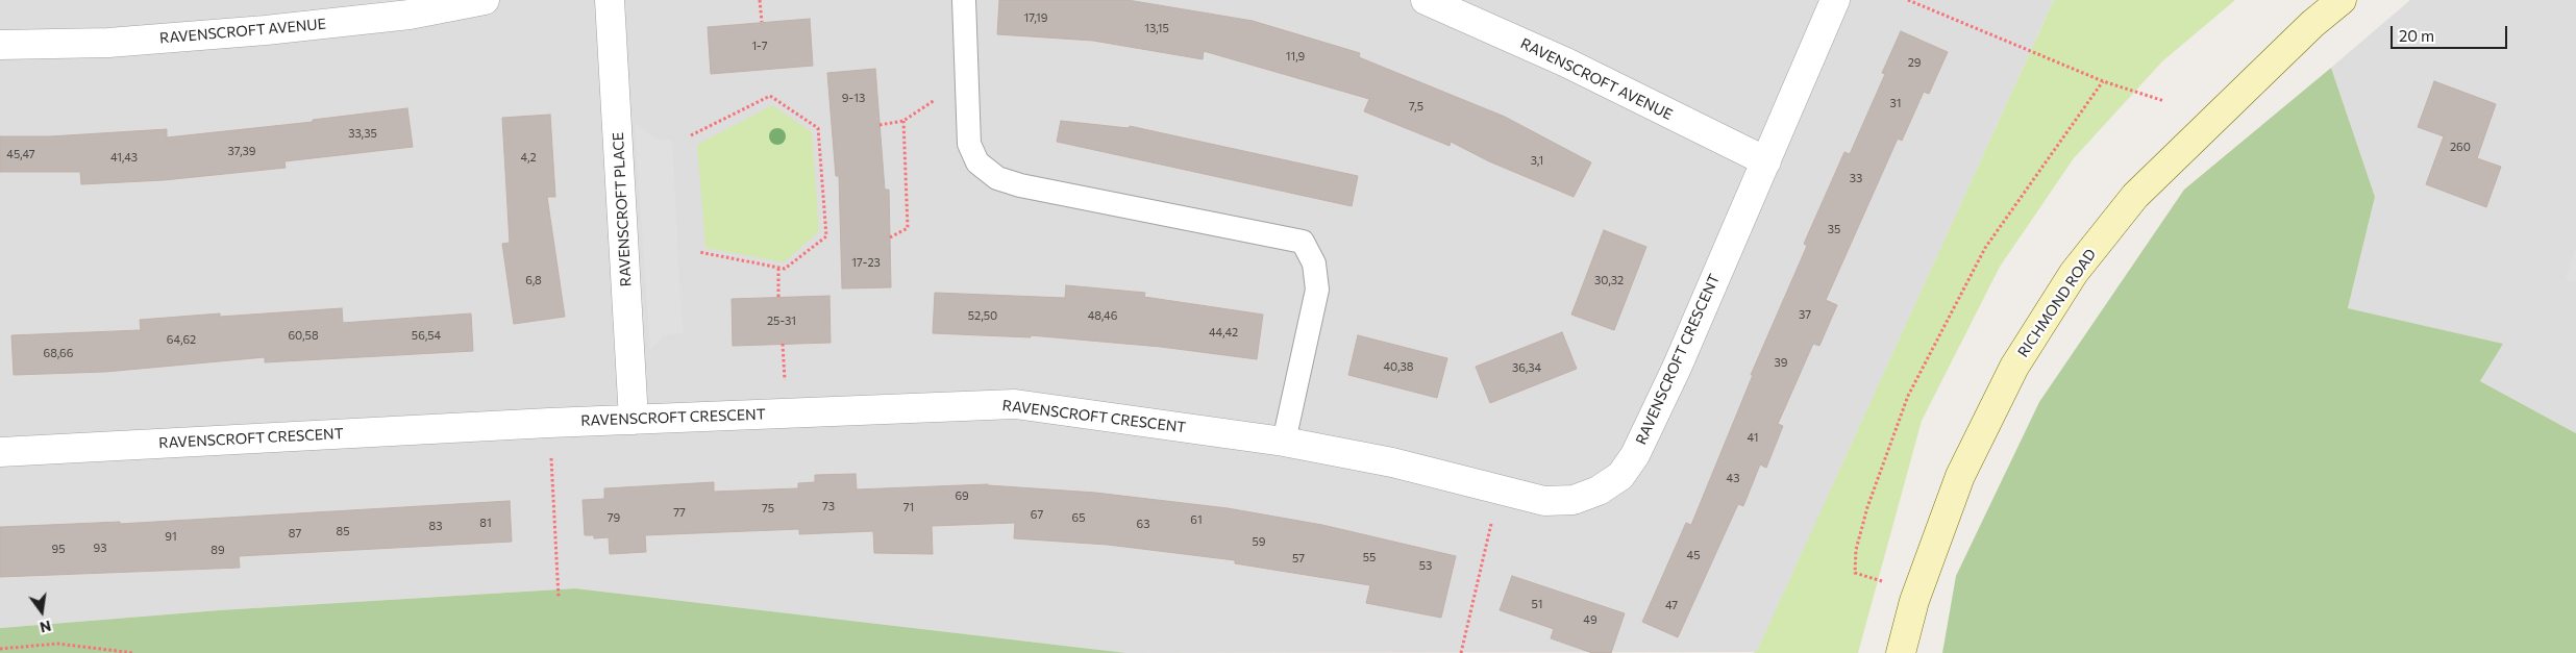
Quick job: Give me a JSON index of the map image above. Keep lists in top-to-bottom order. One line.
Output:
{"streets":{"main road":["RICHMOND ROAD"],"street":["RAVENSCROFT AVENUE","RAVENSCROFT PLACE","RAVENSCROFT CRESCENT"]},"crossings":[["RAVENSCROFT AVENUE","RAVENSCROFT CRESCENT"],["RAVENSCROFT PLACE","RAVENSCROFT CRESCENT"]],"house_numbers":["17,19","13,15","1-7","11,9","29","9-13","31","7,5","33,35","260","37,39","45,47","41,43","4,2","3,1","33","35","17-23","6,8","30,32","37","52,50","48,46","25-31","44,42","60,58","56,54","64,62","68,66","39","40,38","36,34","41","43","69","73","71","75","77","67","79","65","61","81","63","83","85","87","91","59","93","95","89","45","55","57","53","51","47","49"],"scale_bar":"20 m","north":"bottom"}
